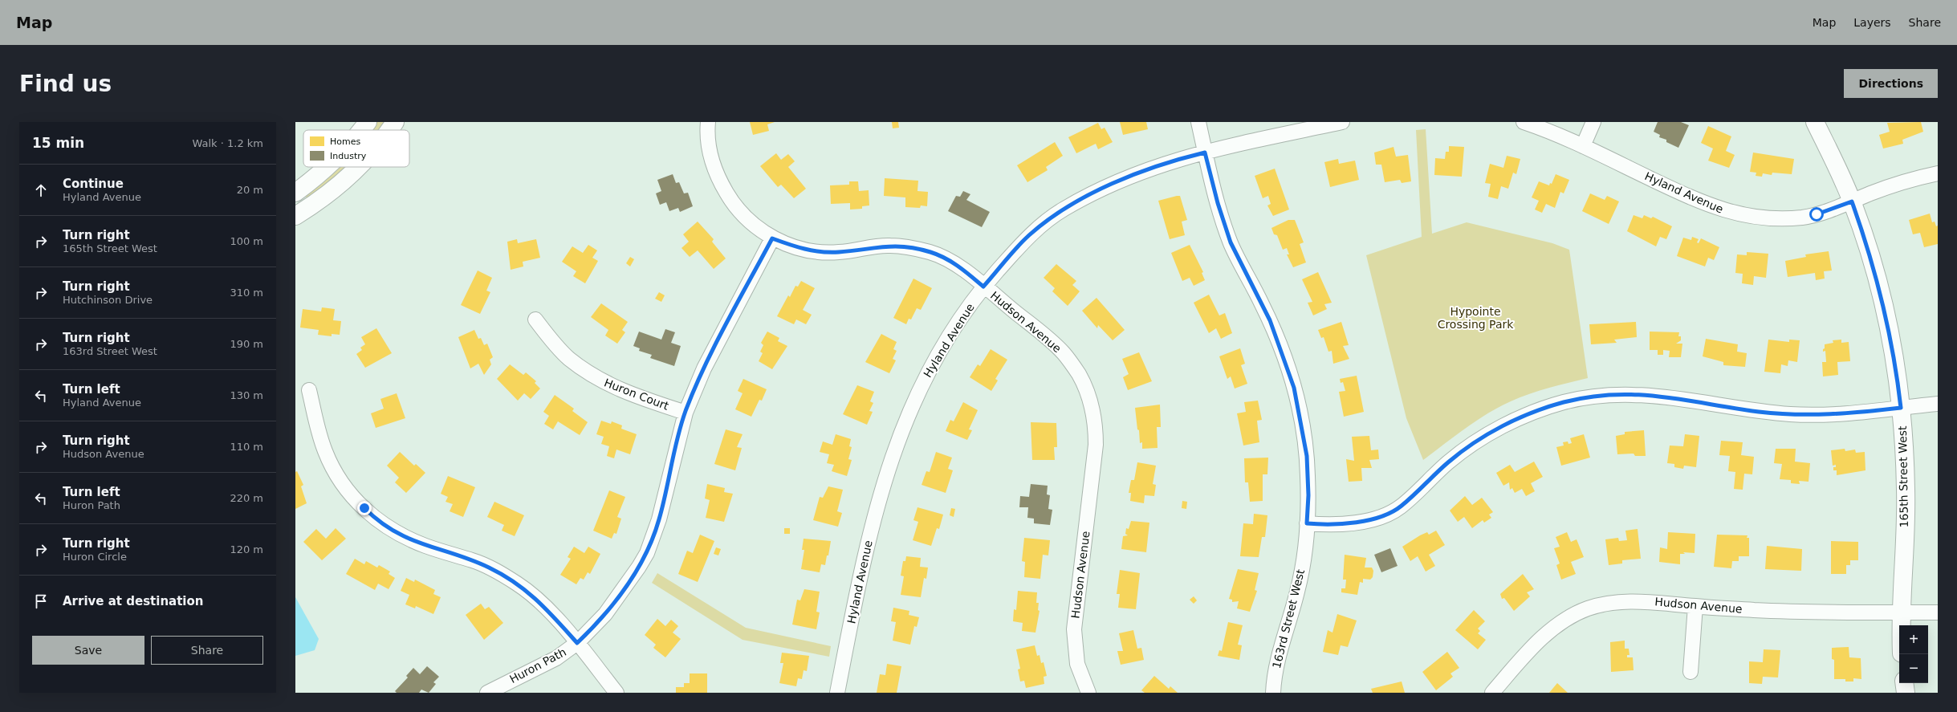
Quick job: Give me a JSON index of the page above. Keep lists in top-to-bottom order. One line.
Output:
{"streets":{"street":["Hyland Avenue","Hudson Avenue","Huron Court","165th Street West","163rd Street West","Huron Path"]},"crossings":[["Hyland Avenue","Hudson Avenue"],["Hyland Avenue","165th Street West"],["Hyland Avenue","163rd Street West"],["Hudson Avenue","165th Street West"],["Hudson Avenue","Huron Path"],["Huron Court","Huron Path"]],"parks":["Hypointe Crossing Park"],"legend":["Homes","Industry"],"page":{"header":"Map","nav":["Map","Layers","Share"],"buttons":["Directions",["Save","Share"]],"title":"Find us","heading":["15 min","Walk · 1.2 km"],"list":[["Continue","Hyland Avenue","20 m"],["Turn right","165th Street West","100 m"],["Turn right","Hutchinson Drive","310 m"],["Turn right","163rd Street West","190 m"],["Turn left","Hyland Avenue","130 m"],["Turn right","Hudson Avenue","110 m"],["Turn left","Huron Path","220 m"],["Turn right","Huron Circle","120 m"],"Arrive at destination"],"map_buttons":["+","−"]}}
